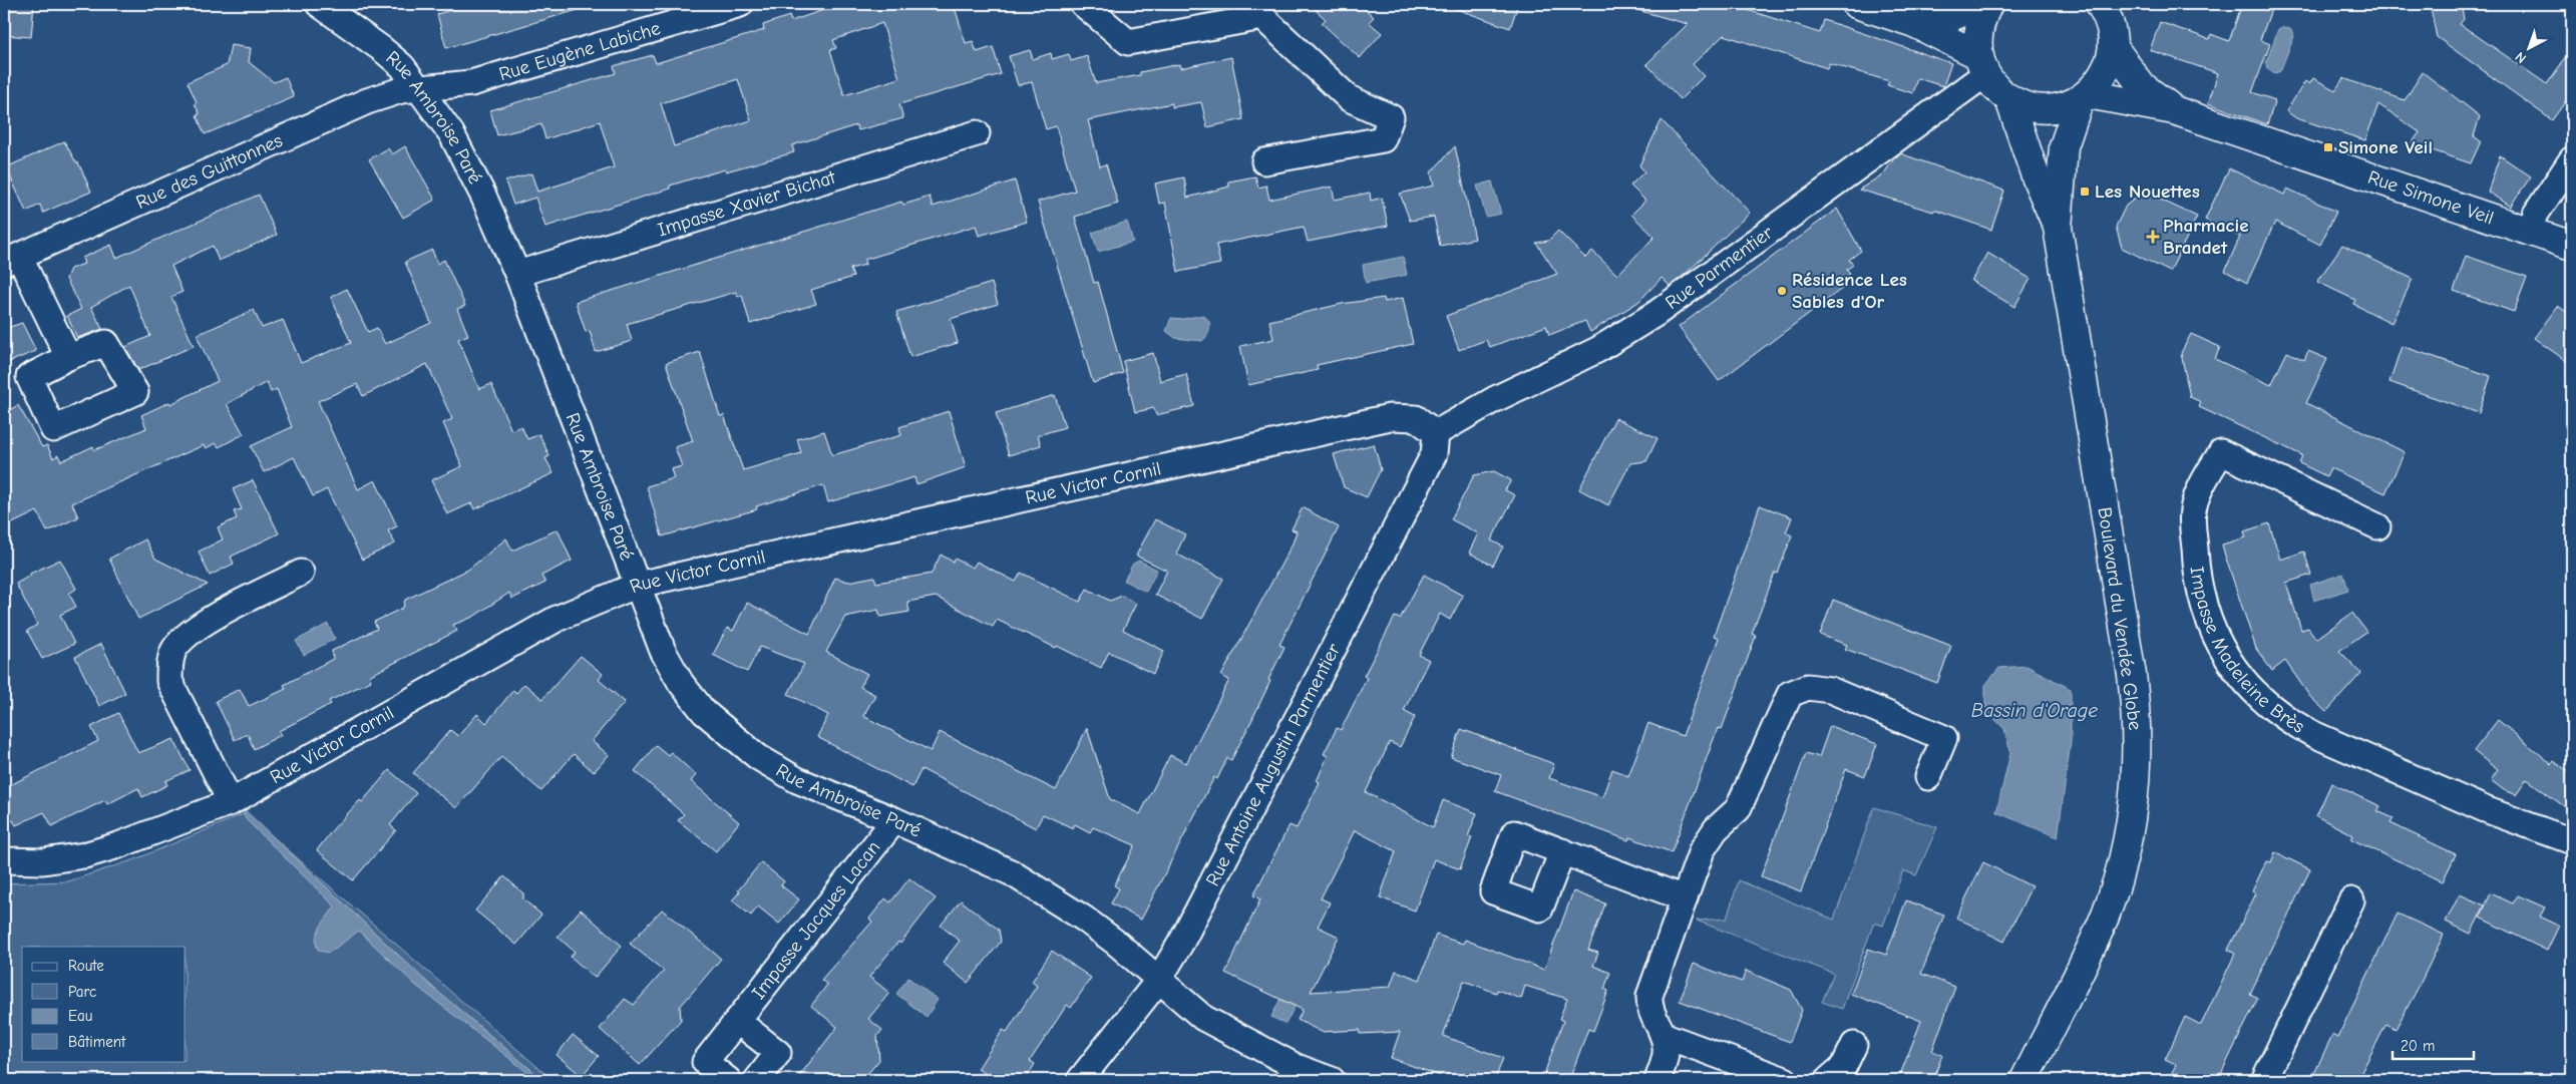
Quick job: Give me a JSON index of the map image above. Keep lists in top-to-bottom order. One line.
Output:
{"streets":{"main road":["Rue Simone Veil","Boulevard du Vendée Globe"],"street":["Rue Eugène Labiche","Rue Ambroise Paré","Rue des Guittonnes","Impasse Xavier Bichat","Rue Parmentier","Rue Victor Cornil","Impasse Madeleine Brès","Rue Antoine Augustin Parmentier","Impasse Jacques Lacan"]},"crossings":[["Rue Eugène Labiche","Rue Ambroise Paré"],["Rue Eugène Labiche","Rue des Guittonnes"],["Rue Ambroise Paré","Rue des Guittonnes"],["Rue Ambroise Paré","Impasse Xavier Bichat"],["Rue Ambroise Paré","Rue Victor Cornil"],["Rue Ambroise Paré","Rue Antoine Augustin Parmentier"],["Rue Ambroise Paré","Impasse Jacques Lacan"],["Rue Simone Veil","Boulevard du Vendée Globe"],["Rue Parmentier","Rue Victor Cornil"],["Rue Parmentier","Rue Antoine Augustin Parmentier"],["Rue Victor Cornil","Rue Antoine Augustin Parmentier"]],"water":["Bassin d'Orage"],"places":{"transit":["Simone Veil","Les Nouettes"],"health":["Pharmacie Brandet"],"other":["Résidence Les Sables d'Or"]},"legend":["Route","Parc","Eau","Bâtiment"],"scale_bar":"20 m","north":"bottom left"}
